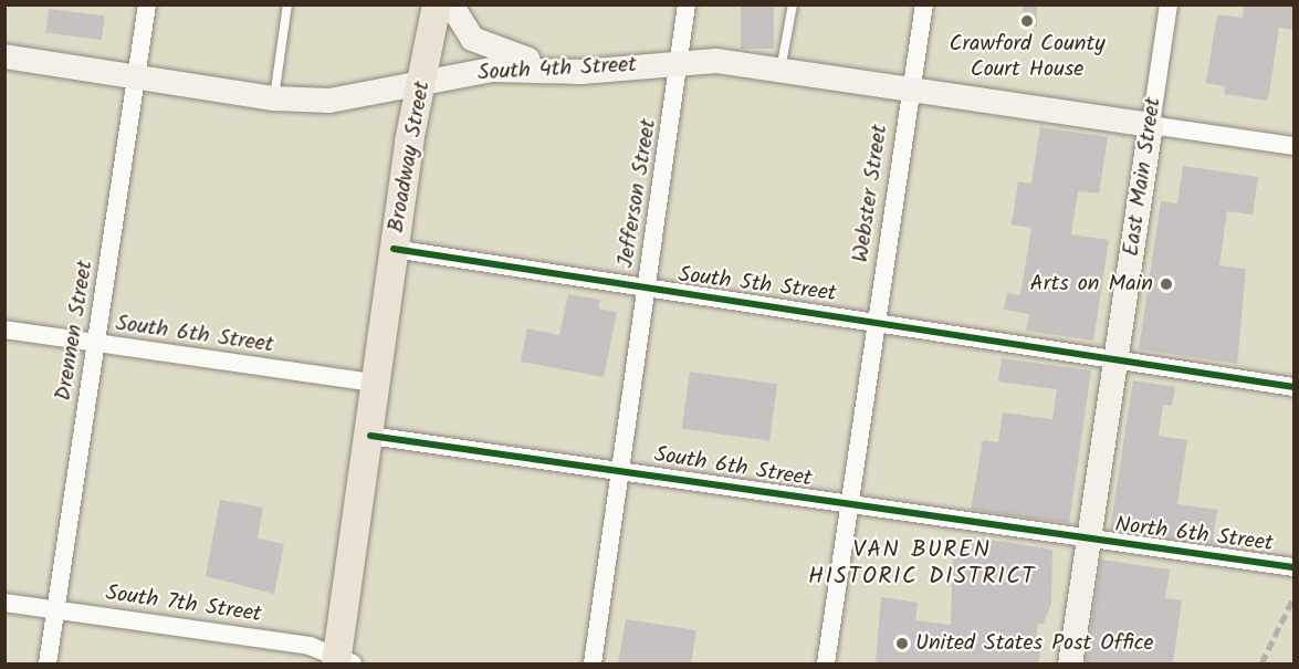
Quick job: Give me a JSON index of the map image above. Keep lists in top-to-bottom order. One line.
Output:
{"streets":{"main road":["Broadway Street"],"street":["South 4th Street","East Main Street","Jefferson Street","Webster Street","South 5th Street","Drennen Street","South 6th Street","North 6th Street","South 7th Street"]},"crossings":[["South 4th Street","Broadway Street"],["South 4th Street","East Main Street"],["South 4th Street","Jefferson Street"],["South 4th Street","Webster Street"],["South 4th Street","Drennen Street"],["Broadway Street","South 5th Street"],["Broadway Street","South 6th Street"],["Broadway Street","South 7th Street"],["East Main Street","South 5th Street"],["East Main Street","South 6th Street"],["East Main Street","North 6th Street"],["Jefferson Street","South 5th Street"],["Jefferson Street","South 6th Street"],["Webster Street","South 5th Street"],["Webster Street","South 6th Street"],["Drennen Street","South 6th Street"],["Drennen Street","South 7th Street"],["South 6th Street","North 6th Street"]],"districts":["VAN BUREN HISTORIC DISTRICT"],"places":["Crawford County Court House","Arts on Main","United States Post Office"]}
